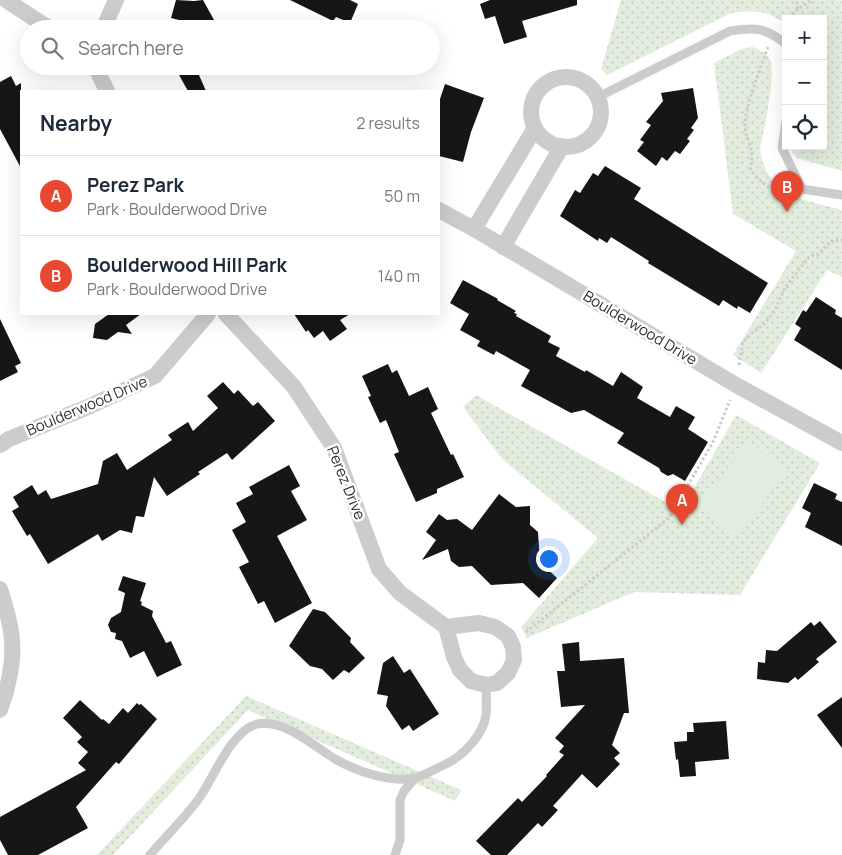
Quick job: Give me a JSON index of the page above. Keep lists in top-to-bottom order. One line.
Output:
{"streets":{"street":["Boulderwood Drive","Perez Drive"]},"page":{"map_buttons":["+","−"],"search":"Search here","heading":["Nearby","2 results"],"list":[{"mark":"A","name":"Perez Park","note":"Park · Boulderwood Drive","value":"50 m"},{"mark":"B","name":"Boulderwood Hill Park","note":"Park · Boulderwood Drive","value":"140 m"}],"pins":["B","A"]}}
